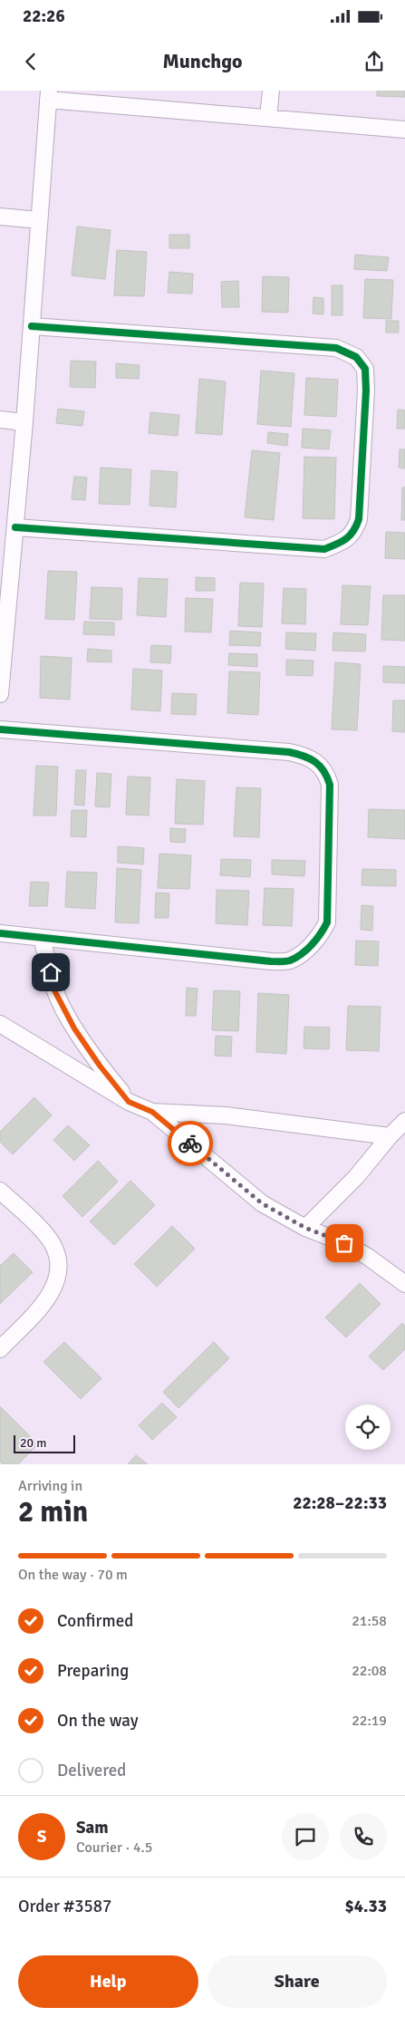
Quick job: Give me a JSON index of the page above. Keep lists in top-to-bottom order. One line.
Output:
{"scale_bar":"20 m","page":{"status":"22:26","header":"Munchgo","scale":"20 m","heading":["2 min","Arriving in","22:28–22:33"],"panel":["Sam","Courier · 4.5","Order #3587","$4.33"],"bar":"On the way · 70 m","list":[["Confirmed","21:58"],["Preparing","22:08"],["On the way","22:19"],"Delivered"],"round":"S","buttons":["Help","Share"]}}
